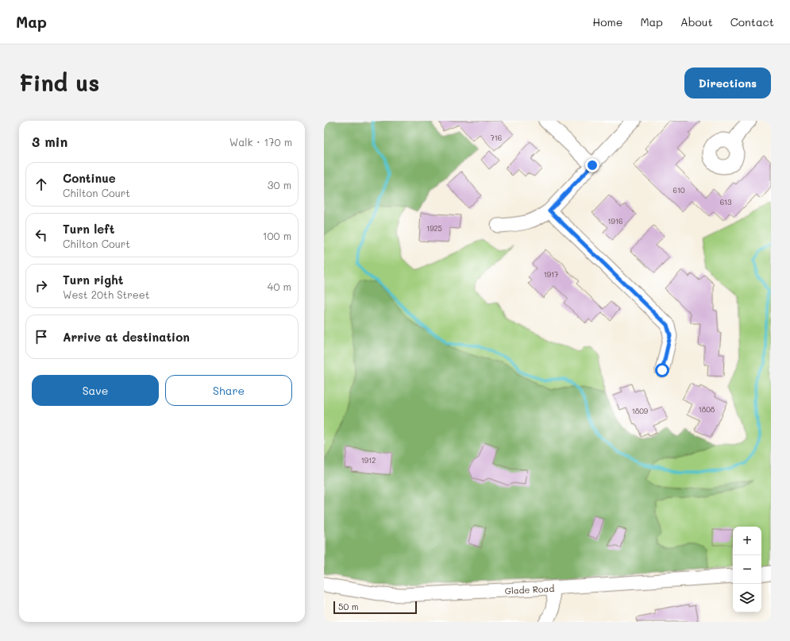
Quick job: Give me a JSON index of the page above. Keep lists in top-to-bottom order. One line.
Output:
{"streets":{"street":["Glade Road"]},"house_numbers":["716","610","613","1916","1925","1917","1808","1809","1912"],"scale_bar":"50 m","page":{"header":"Map","nav":["Home","Map","About","Contact"],"buttons":["Directions",["Save","Share"]],"title":"Find us","heading":["3 min","Walk · 170 m"],"list":[["Continue","Chilton Court","30 m"],["Turn left","Chilton Court","100 m"],["Turn right","West 20th Street","40 m"],"Arrive at destination"],"map_buttons":["+","−"],"scale":"50 m"}}
